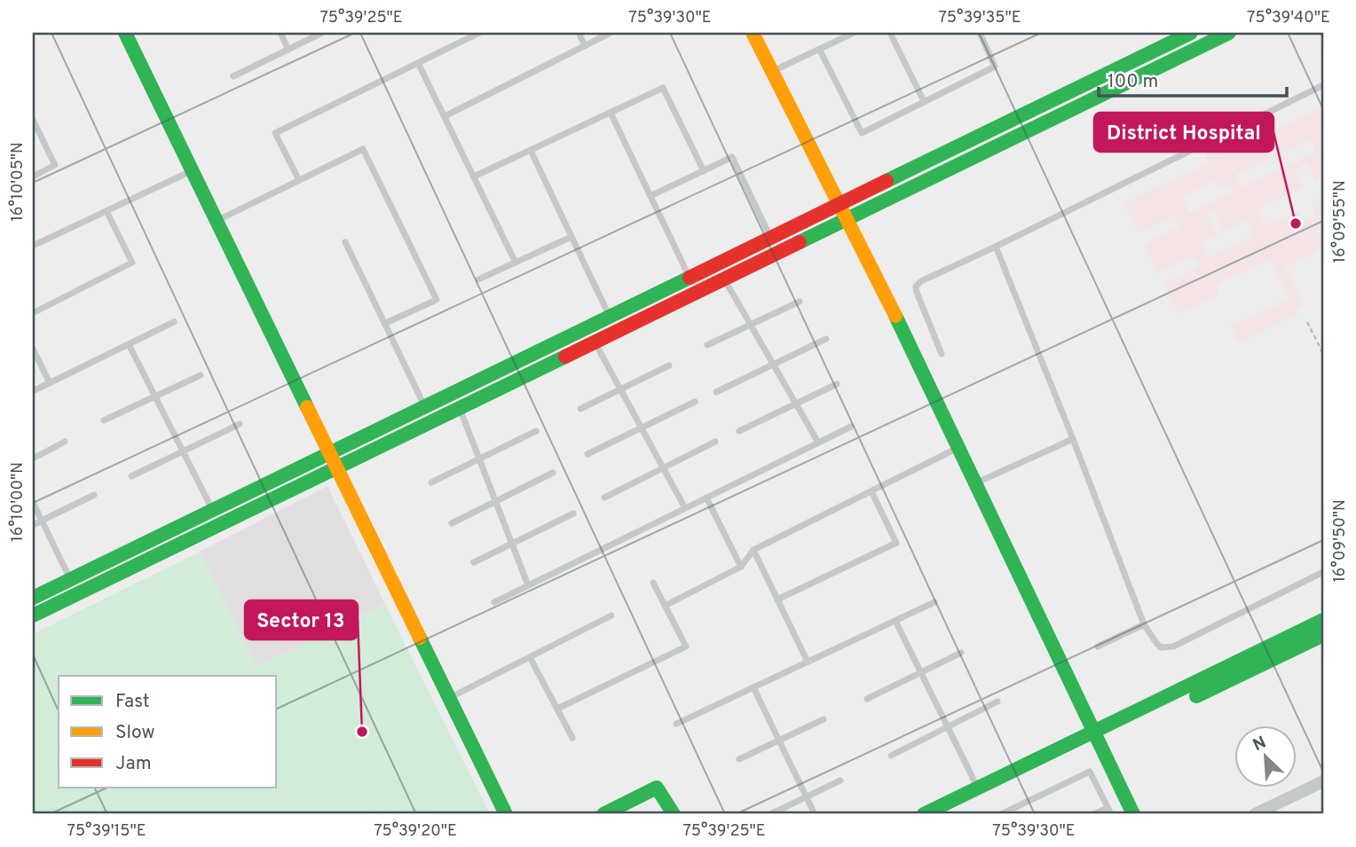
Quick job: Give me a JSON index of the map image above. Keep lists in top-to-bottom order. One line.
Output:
{"places":["District Hospital","Sector 13"],"legend":["Fast","Slow","Jam"],"scale_bar":"100 m","north":"top left","coordinates":["75°39'25\"E","75°39'30\"E","75°39'35\"E","75°39'40\"E","16°10'05\"N","16°09'55\"N","16°10'00\"N","16°09'50\"N","75°39'15\"E","75°39'20\"E"]}
